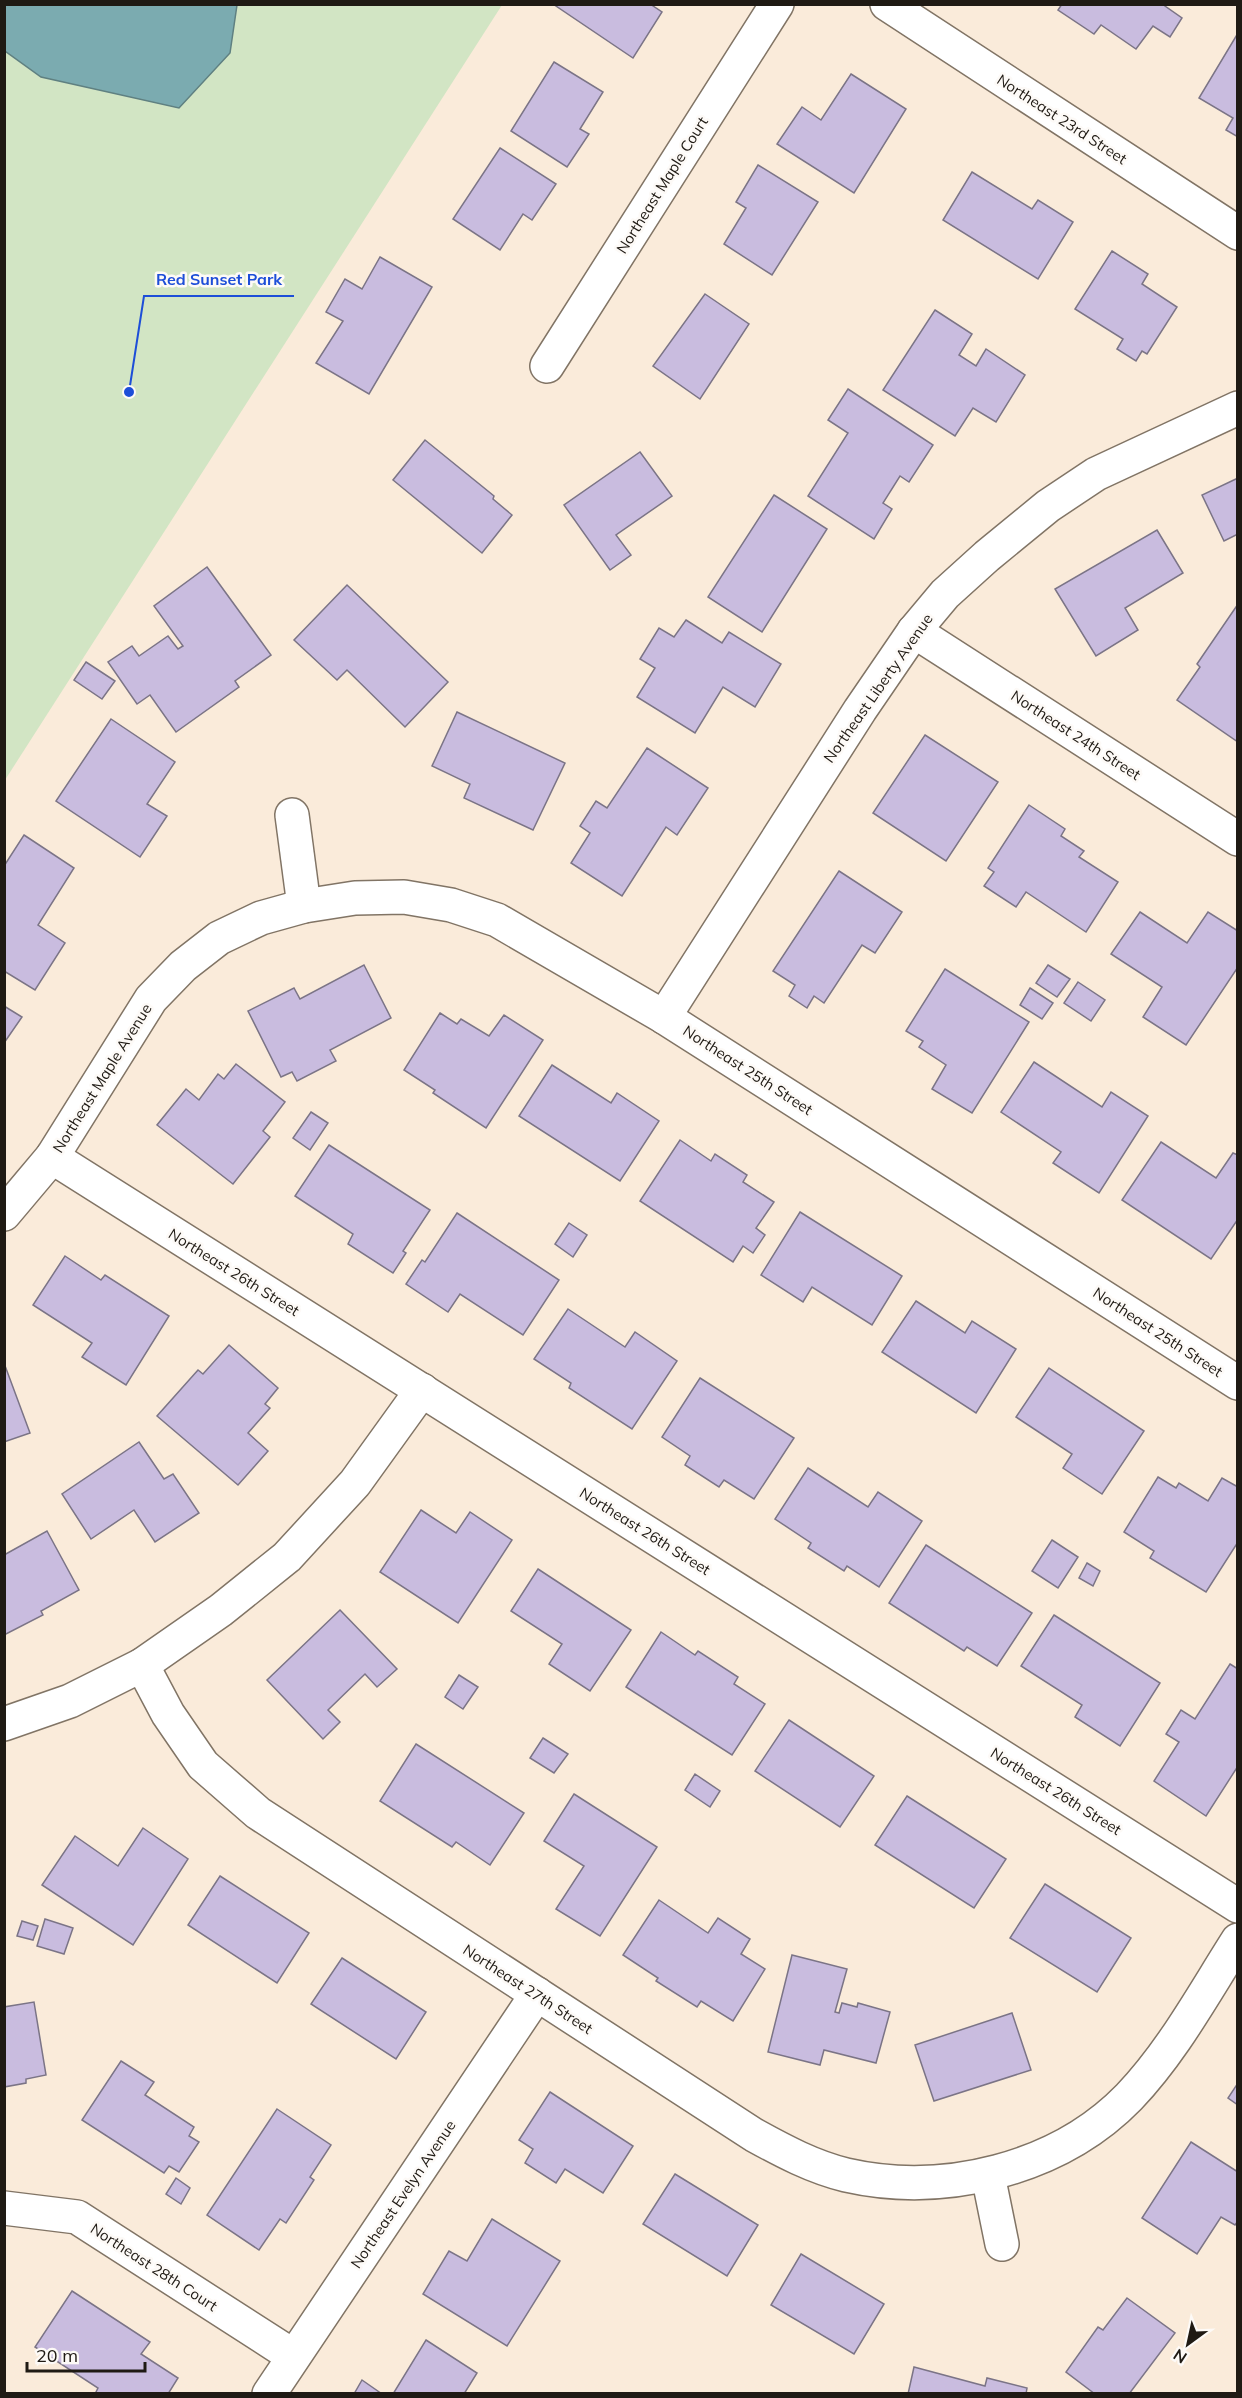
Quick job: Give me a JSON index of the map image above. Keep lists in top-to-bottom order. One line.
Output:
{"streets":{"street":["Northeast 23rd Street","Northeast Maple Court","Northeast Liberty Avenue","Northeast 24th Street","Northeast 25th Street","Northeast Maple Avenue","Northeast 26th Street","Northeast 27th Street","Northeast Evelyn Avenue","Northeast 28th Court"]},"crossings":[["Northeast Liberty Avenue","Northeast 24th Street"],["Northeast Liberty Avenue","Northeast 25th Street"],["Northeast 25th Street","Northeast Maple Avenue"],["Northeast Maple Avenue","Northeast 26th Street"],["Northeast 27th Street","Northeast Evelyn Avenue"],["Northeast Evelyn Avenue","Northeast 28th Court"]],"places":["Red Sunset Park"],"scale_bar":"20 m","north":"bottom left"}
